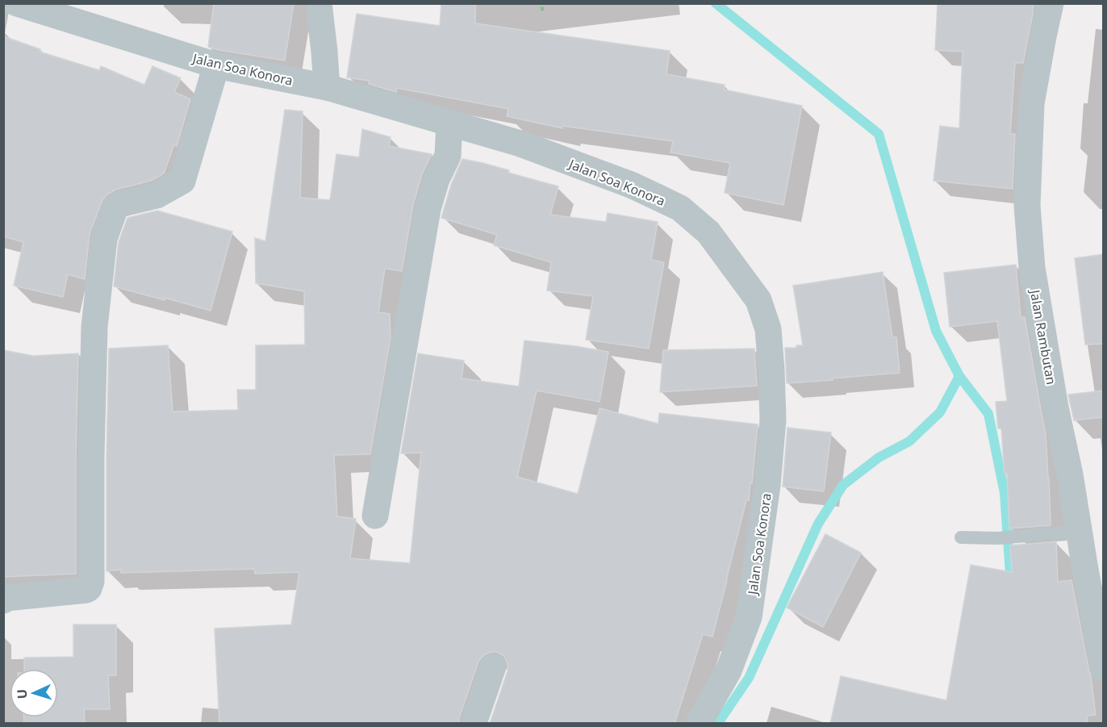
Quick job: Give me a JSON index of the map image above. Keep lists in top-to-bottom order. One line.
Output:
{"streets":{"street":["Jalan Soa Konora","Jalan Rambutan"]},"north":"left"}
